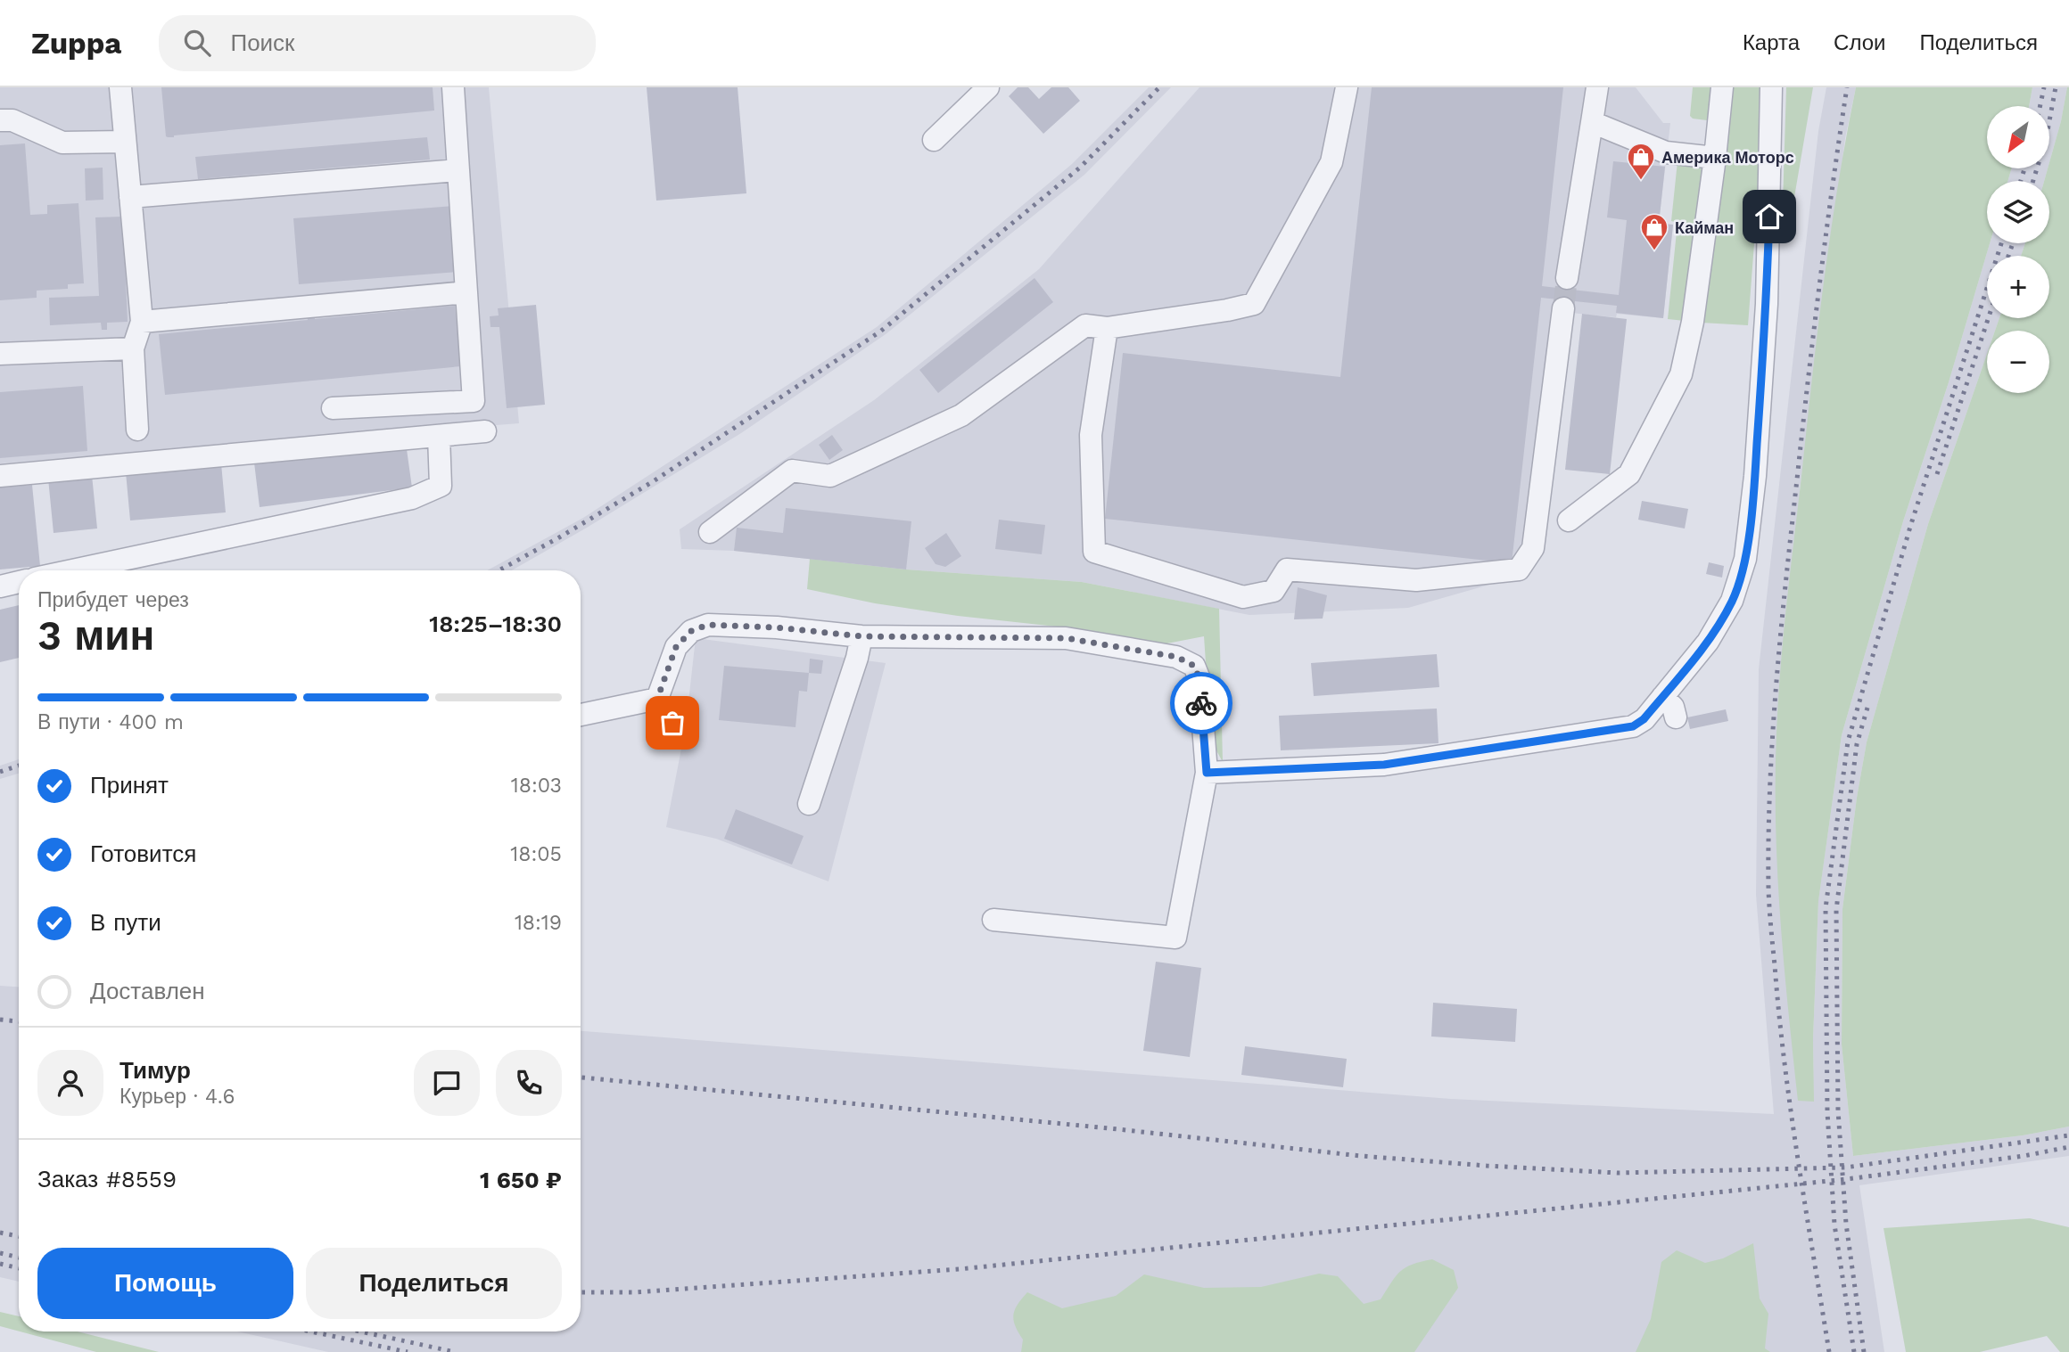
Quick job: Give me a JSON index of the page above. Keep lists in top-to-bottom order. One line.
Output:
{"places":{"shop":["Америка Моторс","Кайман"]},"north":"bottom left","page":{"header":"Zuppa","search":"Поиск","nav":["Карта","Слои","Поделиться"],"map_buttons":["+","−"],"heading":["3 мин","Прибудет через","18:25–18:30"],"panel":["Тимур","Курьер · 4.6","Заказ #8559","1 650 ₽"],"bar":"В пути · 400 m","list":[["Принят","18:03"],["Готовится","18:05"],["В пути","18:19"],"Доставлен"],"buttons":["Помощь","Поделиться"]}}
